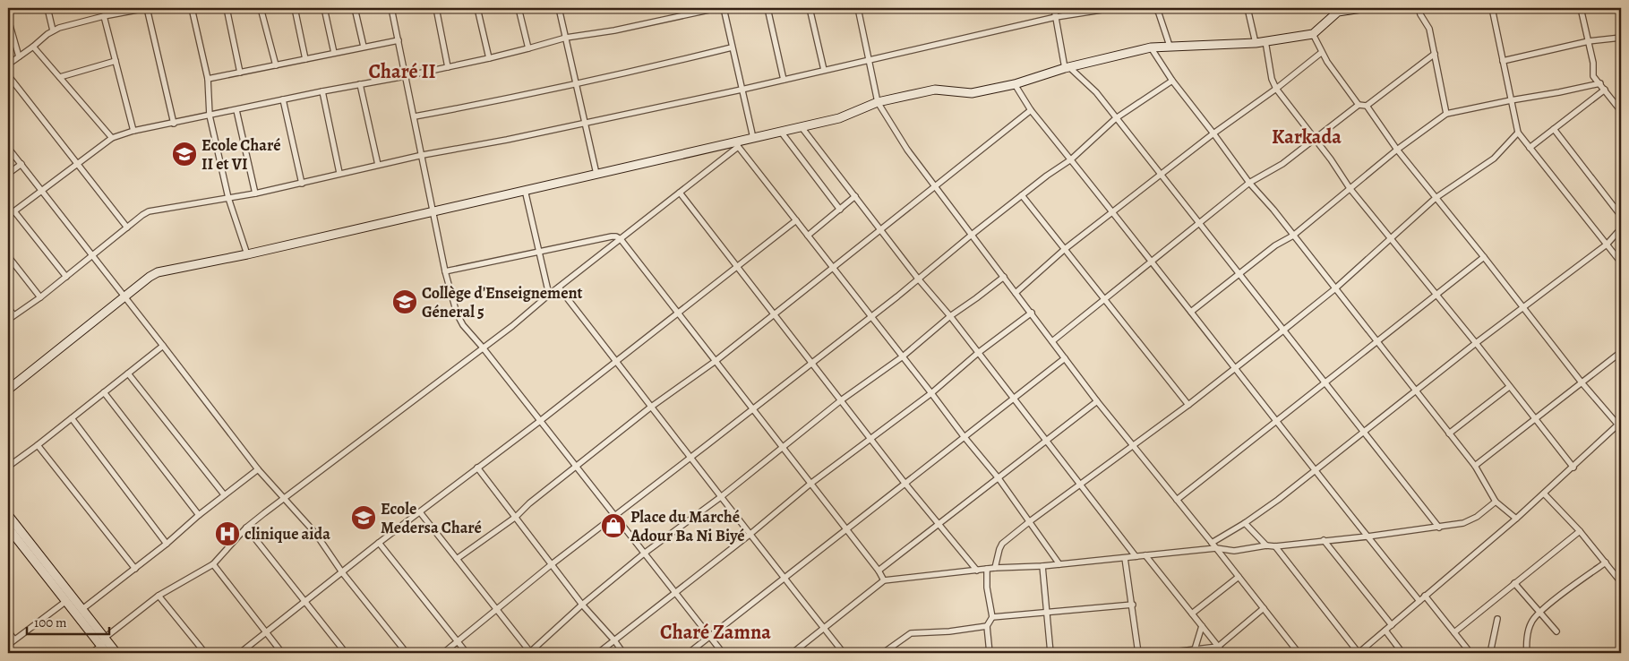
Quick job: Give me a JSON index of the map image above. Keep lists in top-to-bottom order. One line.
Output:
{"districts":["Charé II","Karkada","Charé Zamna"],"places":{"school or university":["Ecole Charé II et VI","Collège d'Enseignement Géneral 5","Ecole Medersa Charé"],"shop":["Place du Marché Adour Ba Ni Biyé"],"hospital":["clinique aida"]},"scale_bar":"100 m"}
